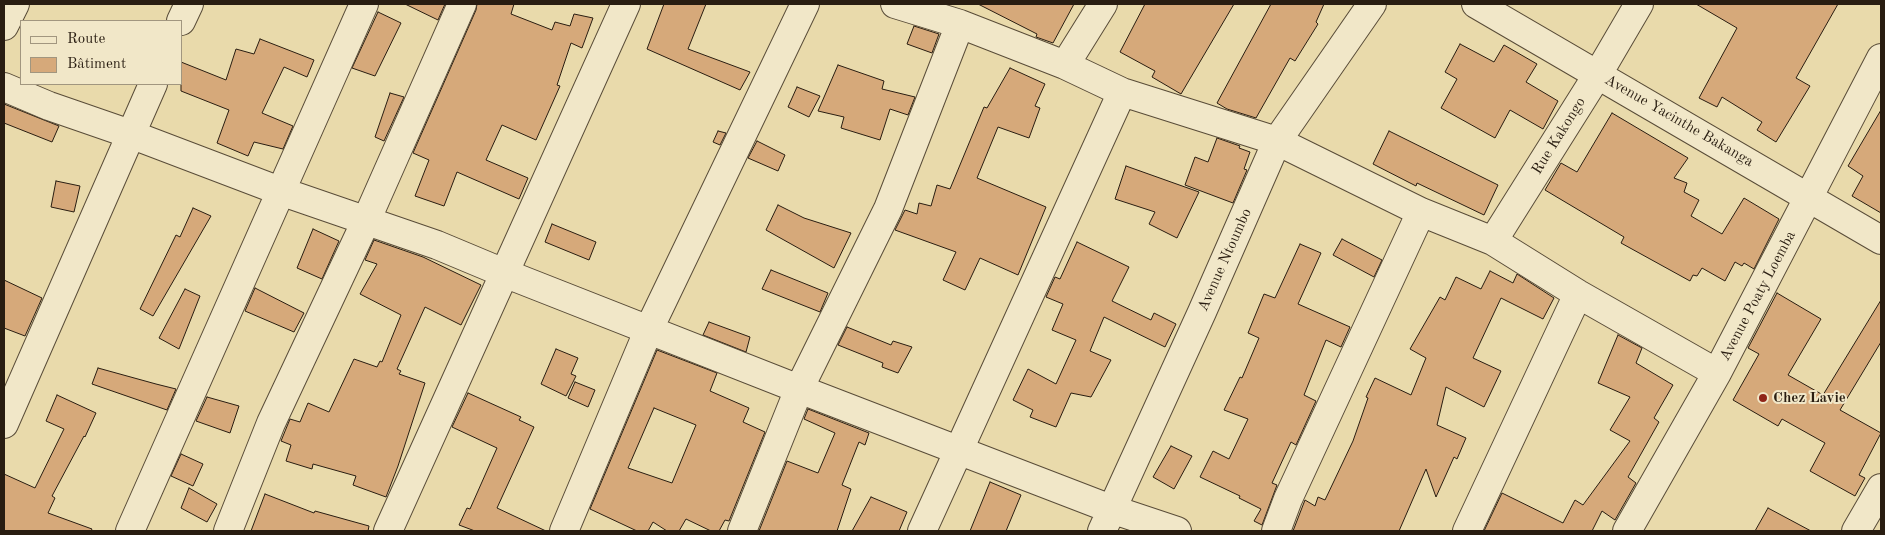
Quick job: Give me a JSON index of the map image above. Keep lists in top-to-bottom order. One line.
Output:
{"streets":{"street":["Avenue Yacinthe Bakanga","Rue Kakongo","Avenue Ntoumbo","Avenue Poaty Loemba"]},"crossings":[["Avenue Yacinthe Bakanga","Rue Kakongo"],["Avenue Yacinthe Bakanga","Avenue Poaty Loemba"]],"places":["Chez Lavie"],"legend":["Route","Bâtiment"]}
